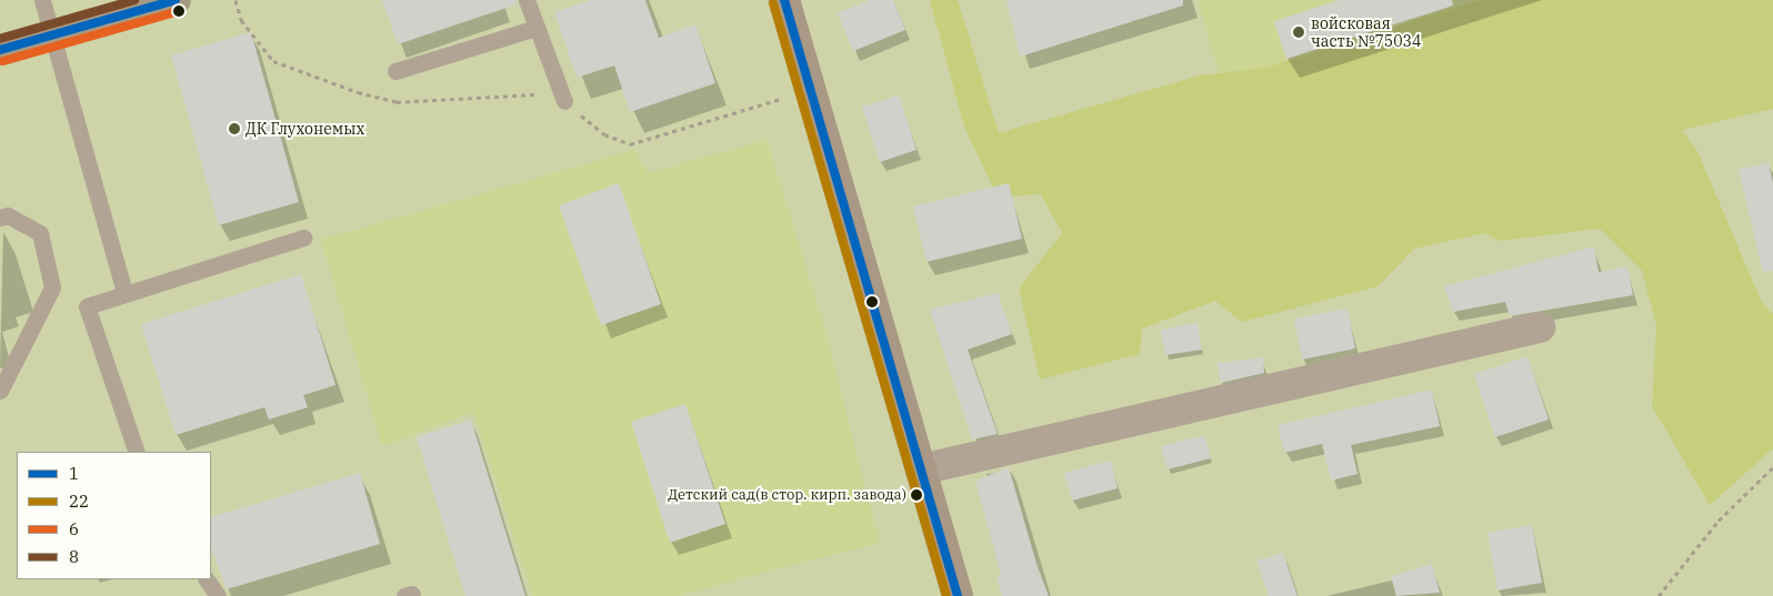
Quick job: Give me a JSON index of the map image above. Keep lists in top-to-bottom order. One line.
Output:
{"places":["войсковая часть №75034","ДК Глухонемых","Детский сад(в стор. кирп. завода)"],"lines":["transit line 1","transit line 8","transit line 22","transit line 6"],"legend":["1","22","6","8"]}
